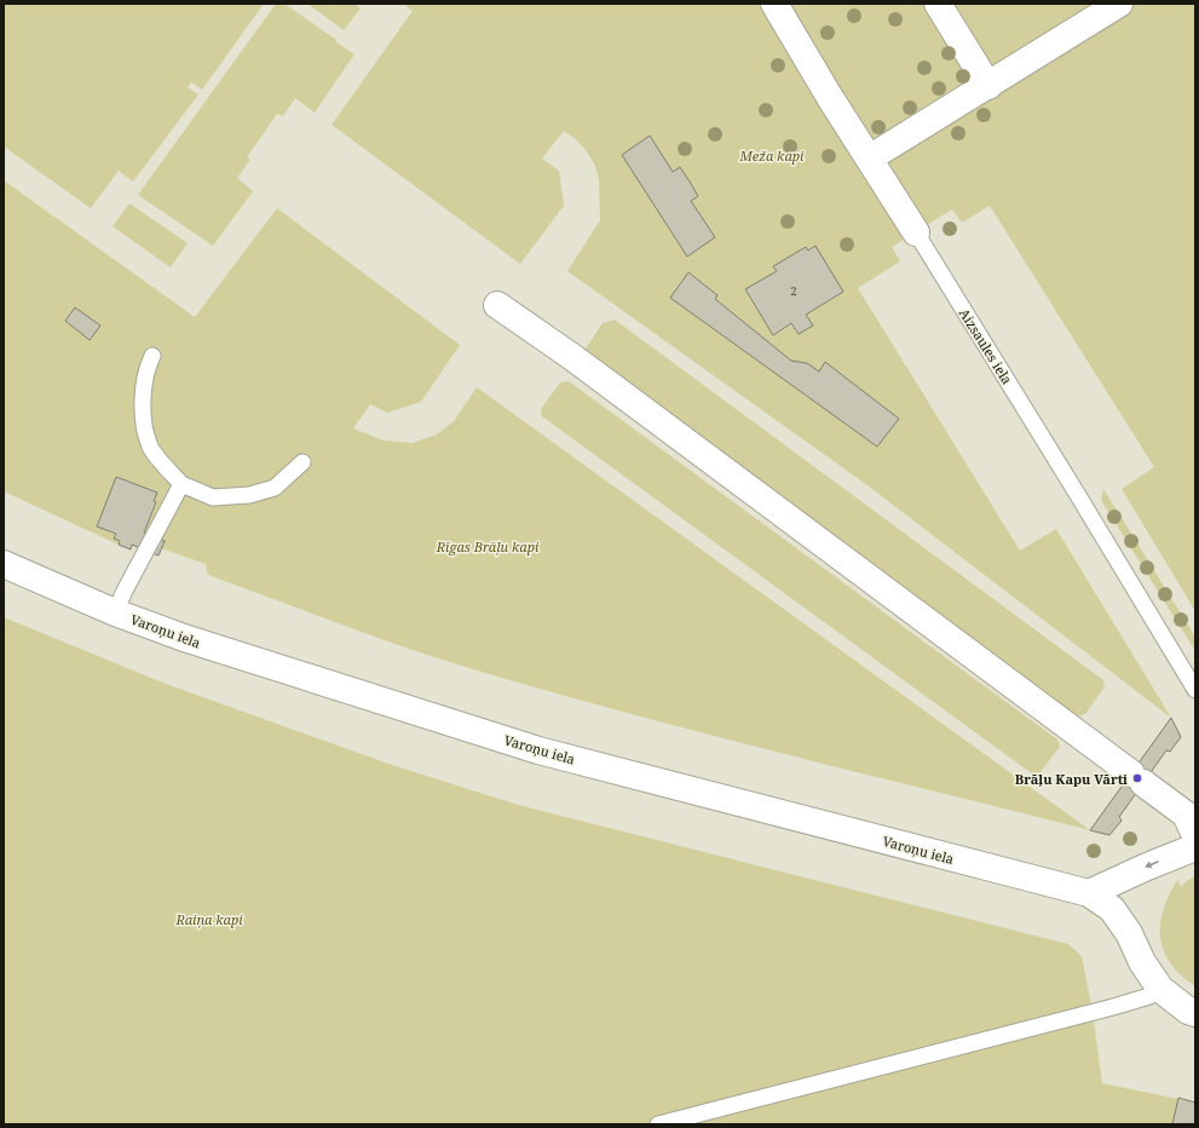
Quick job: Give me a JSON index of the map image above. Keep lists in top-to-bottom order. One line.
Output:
{"streets":{"street":["Aizsaules iela","Varoņu iela"]},"parks":["Meža kapi","Rīgas Brāļu kapi","Raiņa kapi"],"places":["Brāļu Kapu Vārti"],"house_numbers":["2"]}
